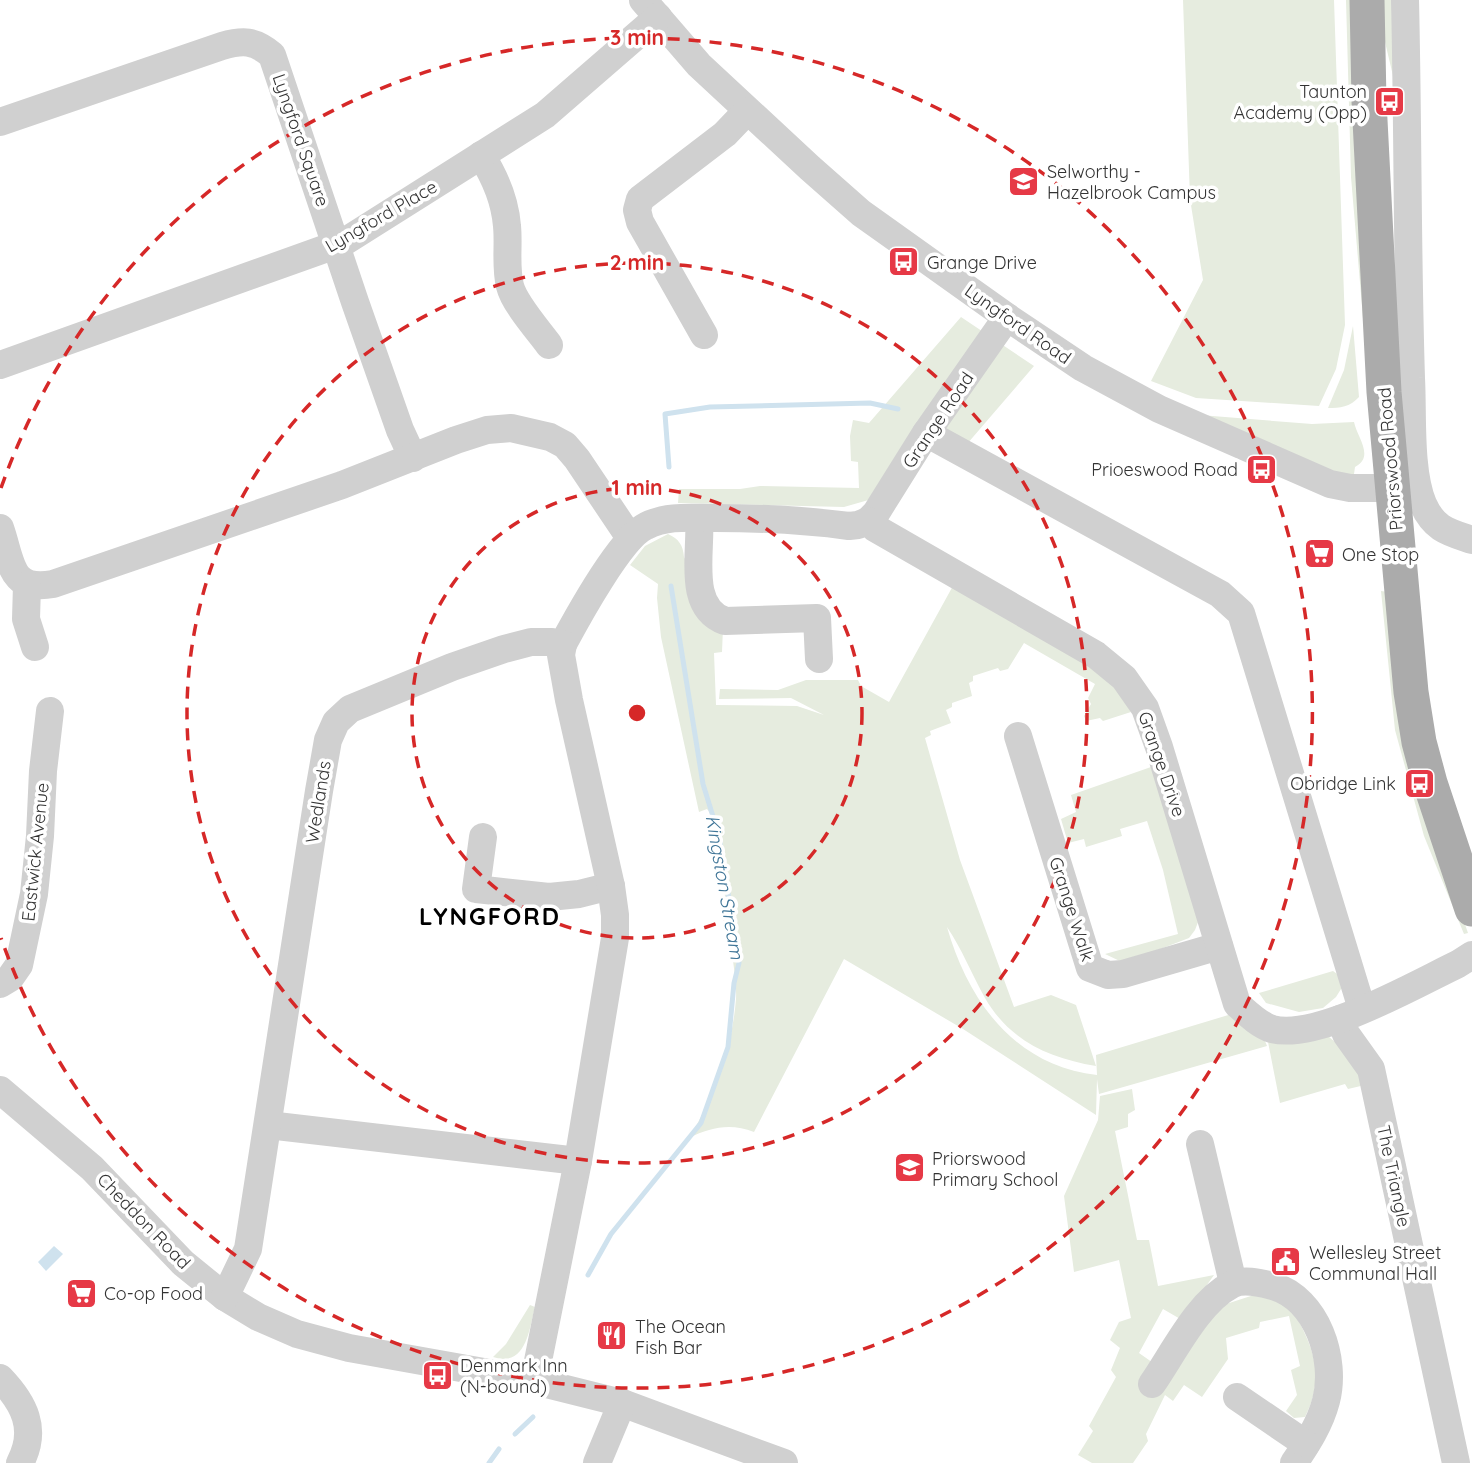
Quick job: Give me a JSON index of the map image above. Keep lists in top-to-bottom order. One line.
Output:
{"streets":{"main road":["Priorswood Road"],"street":["Lyngford Square","Lyngford Place","Lyngford Road","Grange Road","Grange Drive","Wedlands","Eastwick Avenue","Grange Walk","The Triangle","Cheddon Road"]},"crossings":[["Lyngford Square","Lyngford Place"],["Lyngford Place","Lyngford Road"],["Lyngford Road","Grange Road"],["Lyngford Road","Priorswood Road"],["Grange Road","Grange Drive"],["Grange Drive","Grange Walk"],["Grange Drive","The Triangle"],["Wedlands","Cheddon Road"]],"districts":["LYNGFORD"],"water":["Kingston Stream"],"places":{"bus stop":["Taunton Academy (Opp)","Grange Drive","Prioeswood Road","Obridge Link","Denmark Inn (N-bound)"],"school or university":["Selworthy - Hazelbrook Campus","Priorswood Primary School"],"supermarket":["One Stop","Co-op Food"],"public building":["Wellesley Street Communal Hall"],"restaurant":["The Ocean Fish Bar"]},"rings":["3 min","2 min","1 min"]}
